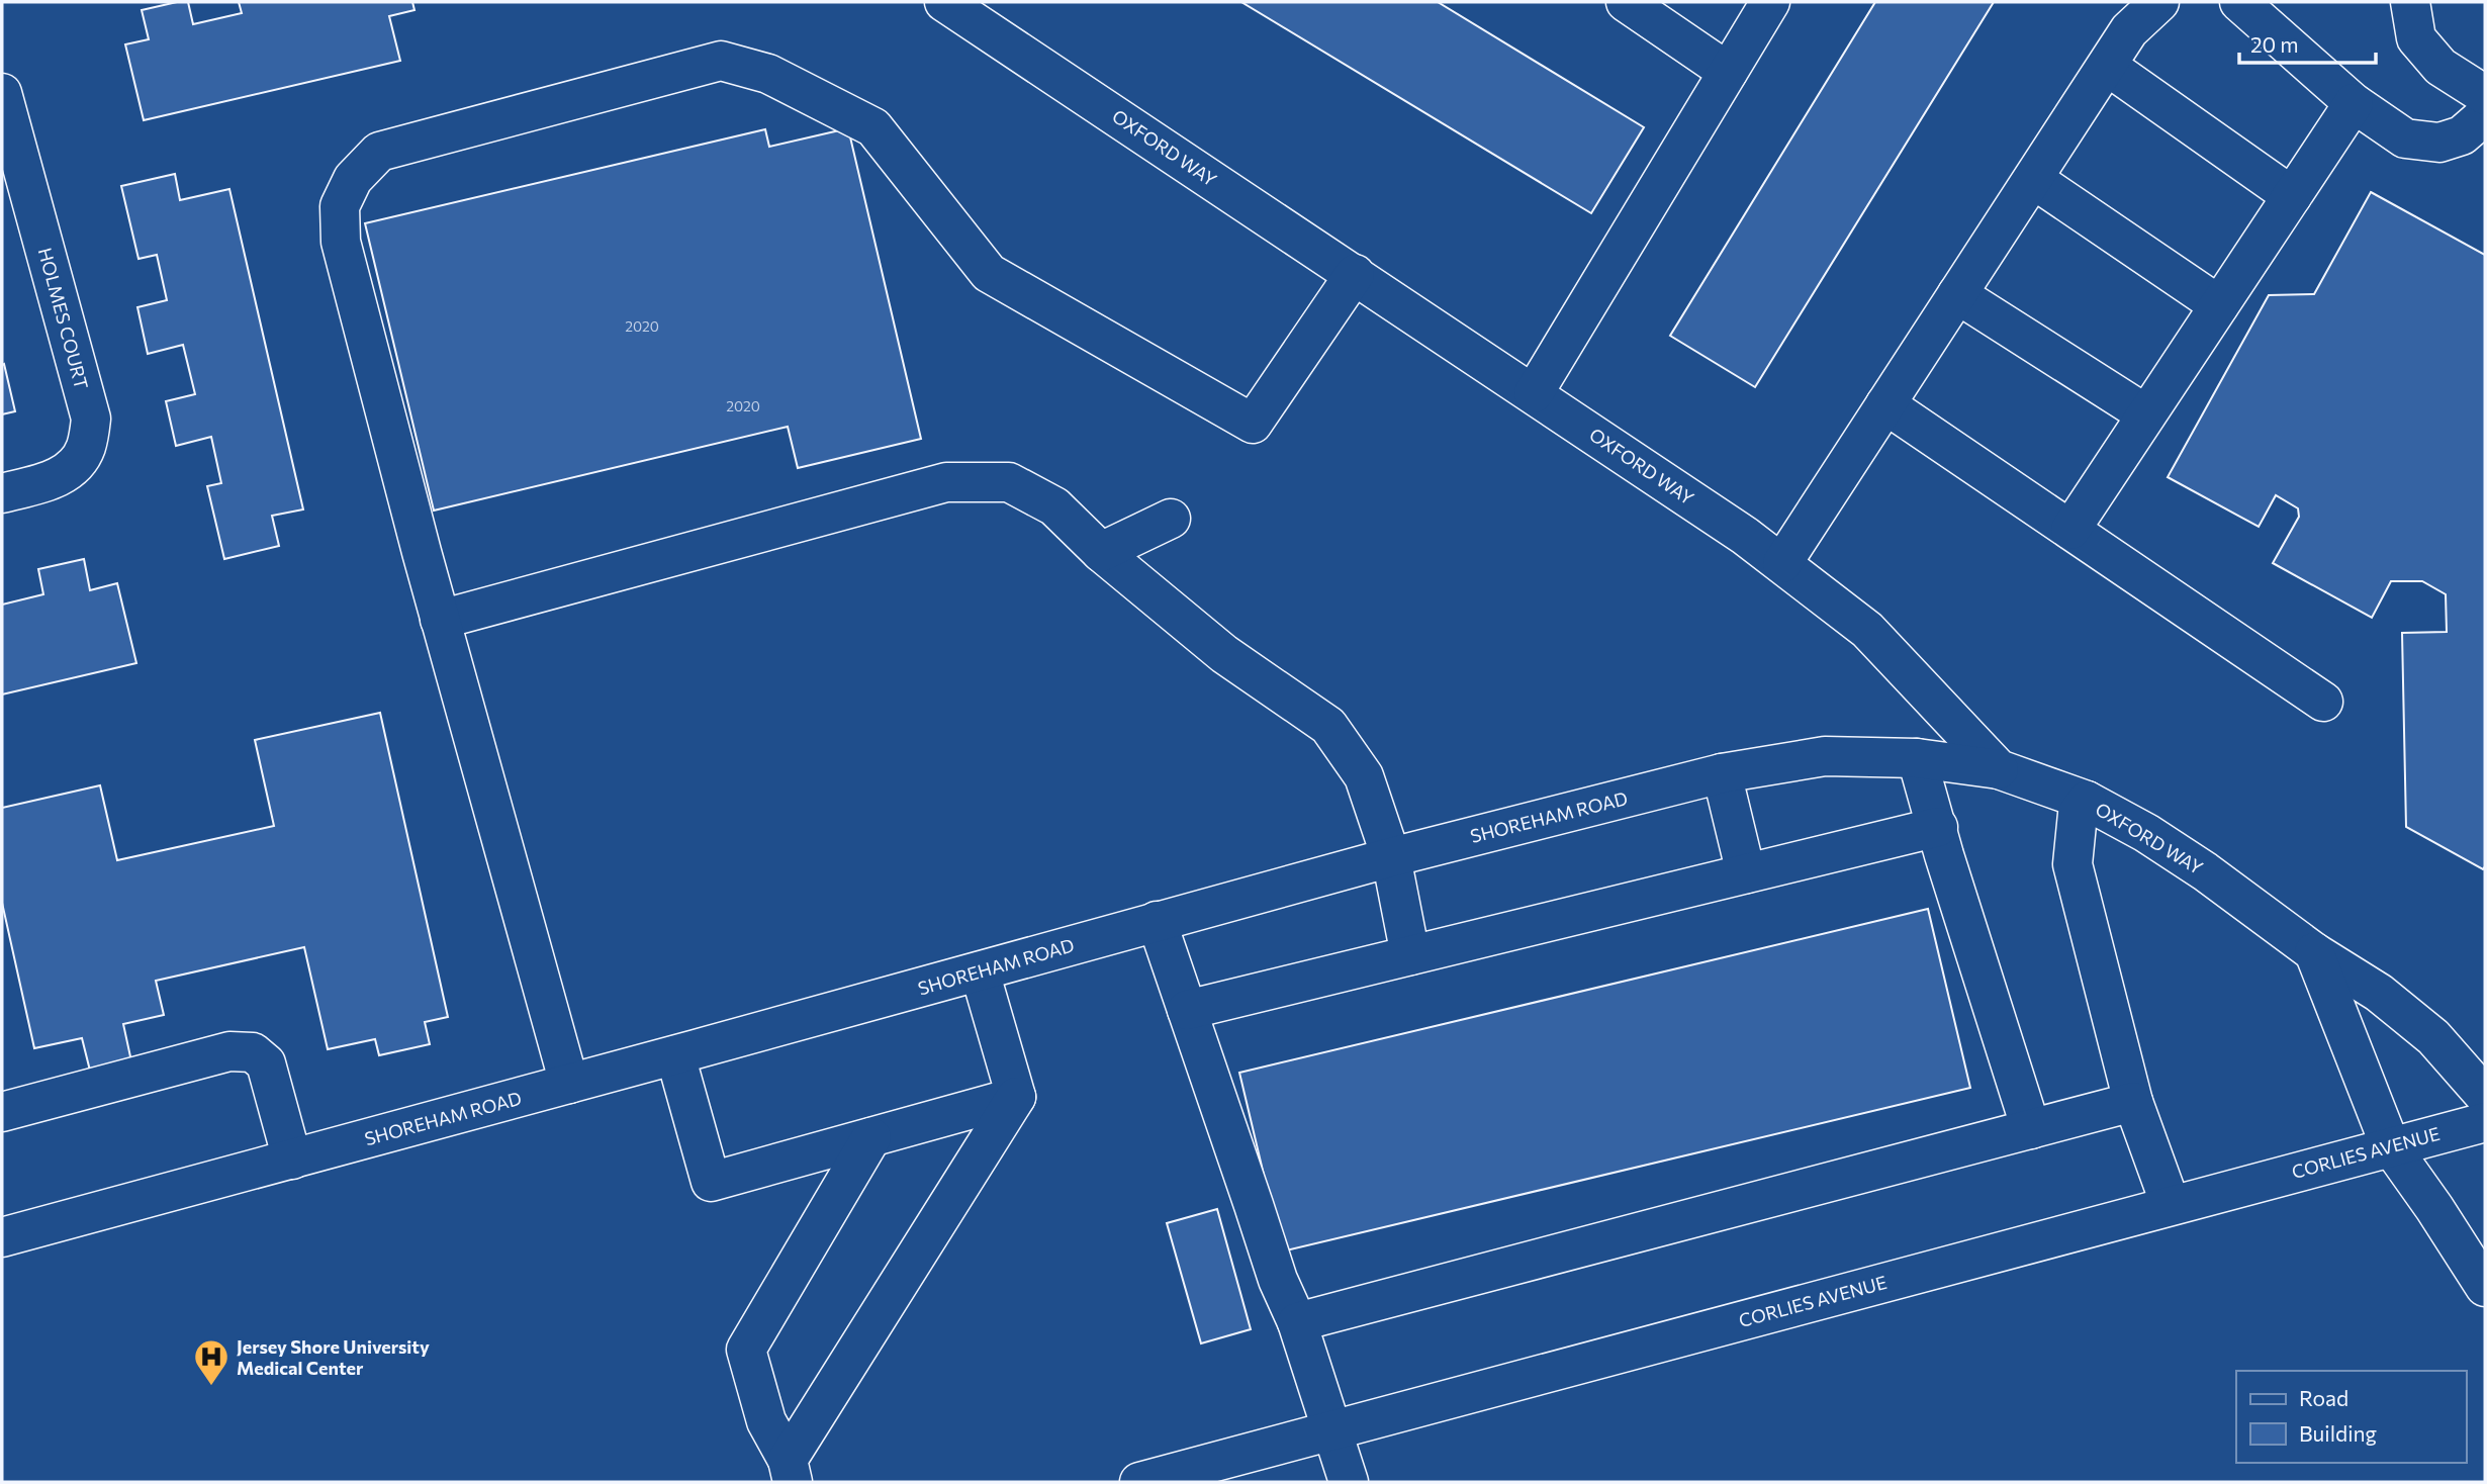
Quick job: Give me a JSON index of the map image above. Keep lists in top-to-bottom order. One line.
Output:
{"streets":{"main road":["OXFORD WAY","HOLMES COURT","SHOREHAM ROAD","CORLIES AVENUE"]},"crossings":[["OXFORD WAY","SHOREHAM ROAD"]],"places":{"hospital":["Jersey Shore University Medical Center"]},"house_numbers":["2020","2020"],"legend":["Road","Building"],"scale_bar":"20 m"}
